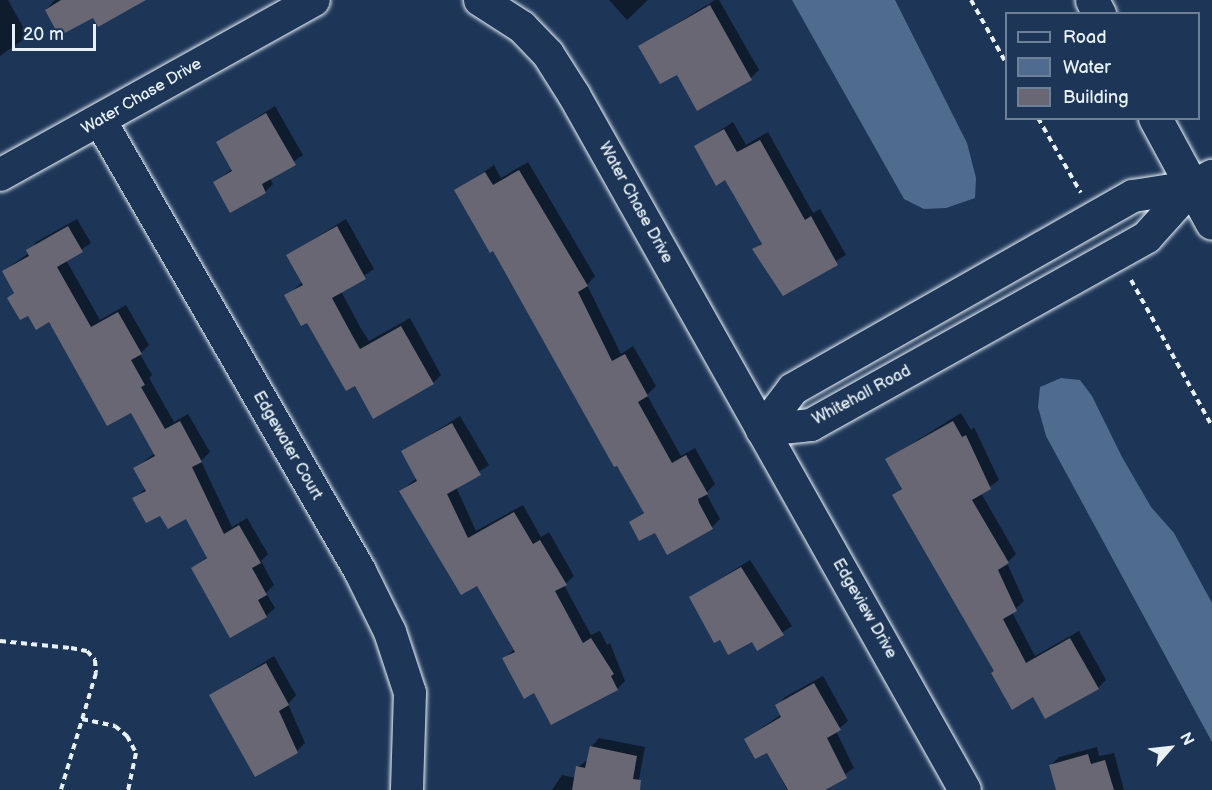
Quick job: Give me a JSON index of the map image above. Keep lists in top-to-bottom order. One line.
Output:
{"streets":{"street":["Water Chase Drive","Whitehall Road","Edgewater Court","Edgeview Drive"]},"crossings":[["Water Chase Drive","Whitehall Road"],["Water Chase Drive","Edgewater Court"],["Water Chase Drive","Edgeview Drive"],["Whitehall Road","Edgeview Drive"]],"legend":["Road","Water","Building"],"scale_bar":"20 m","north":"top right"}
